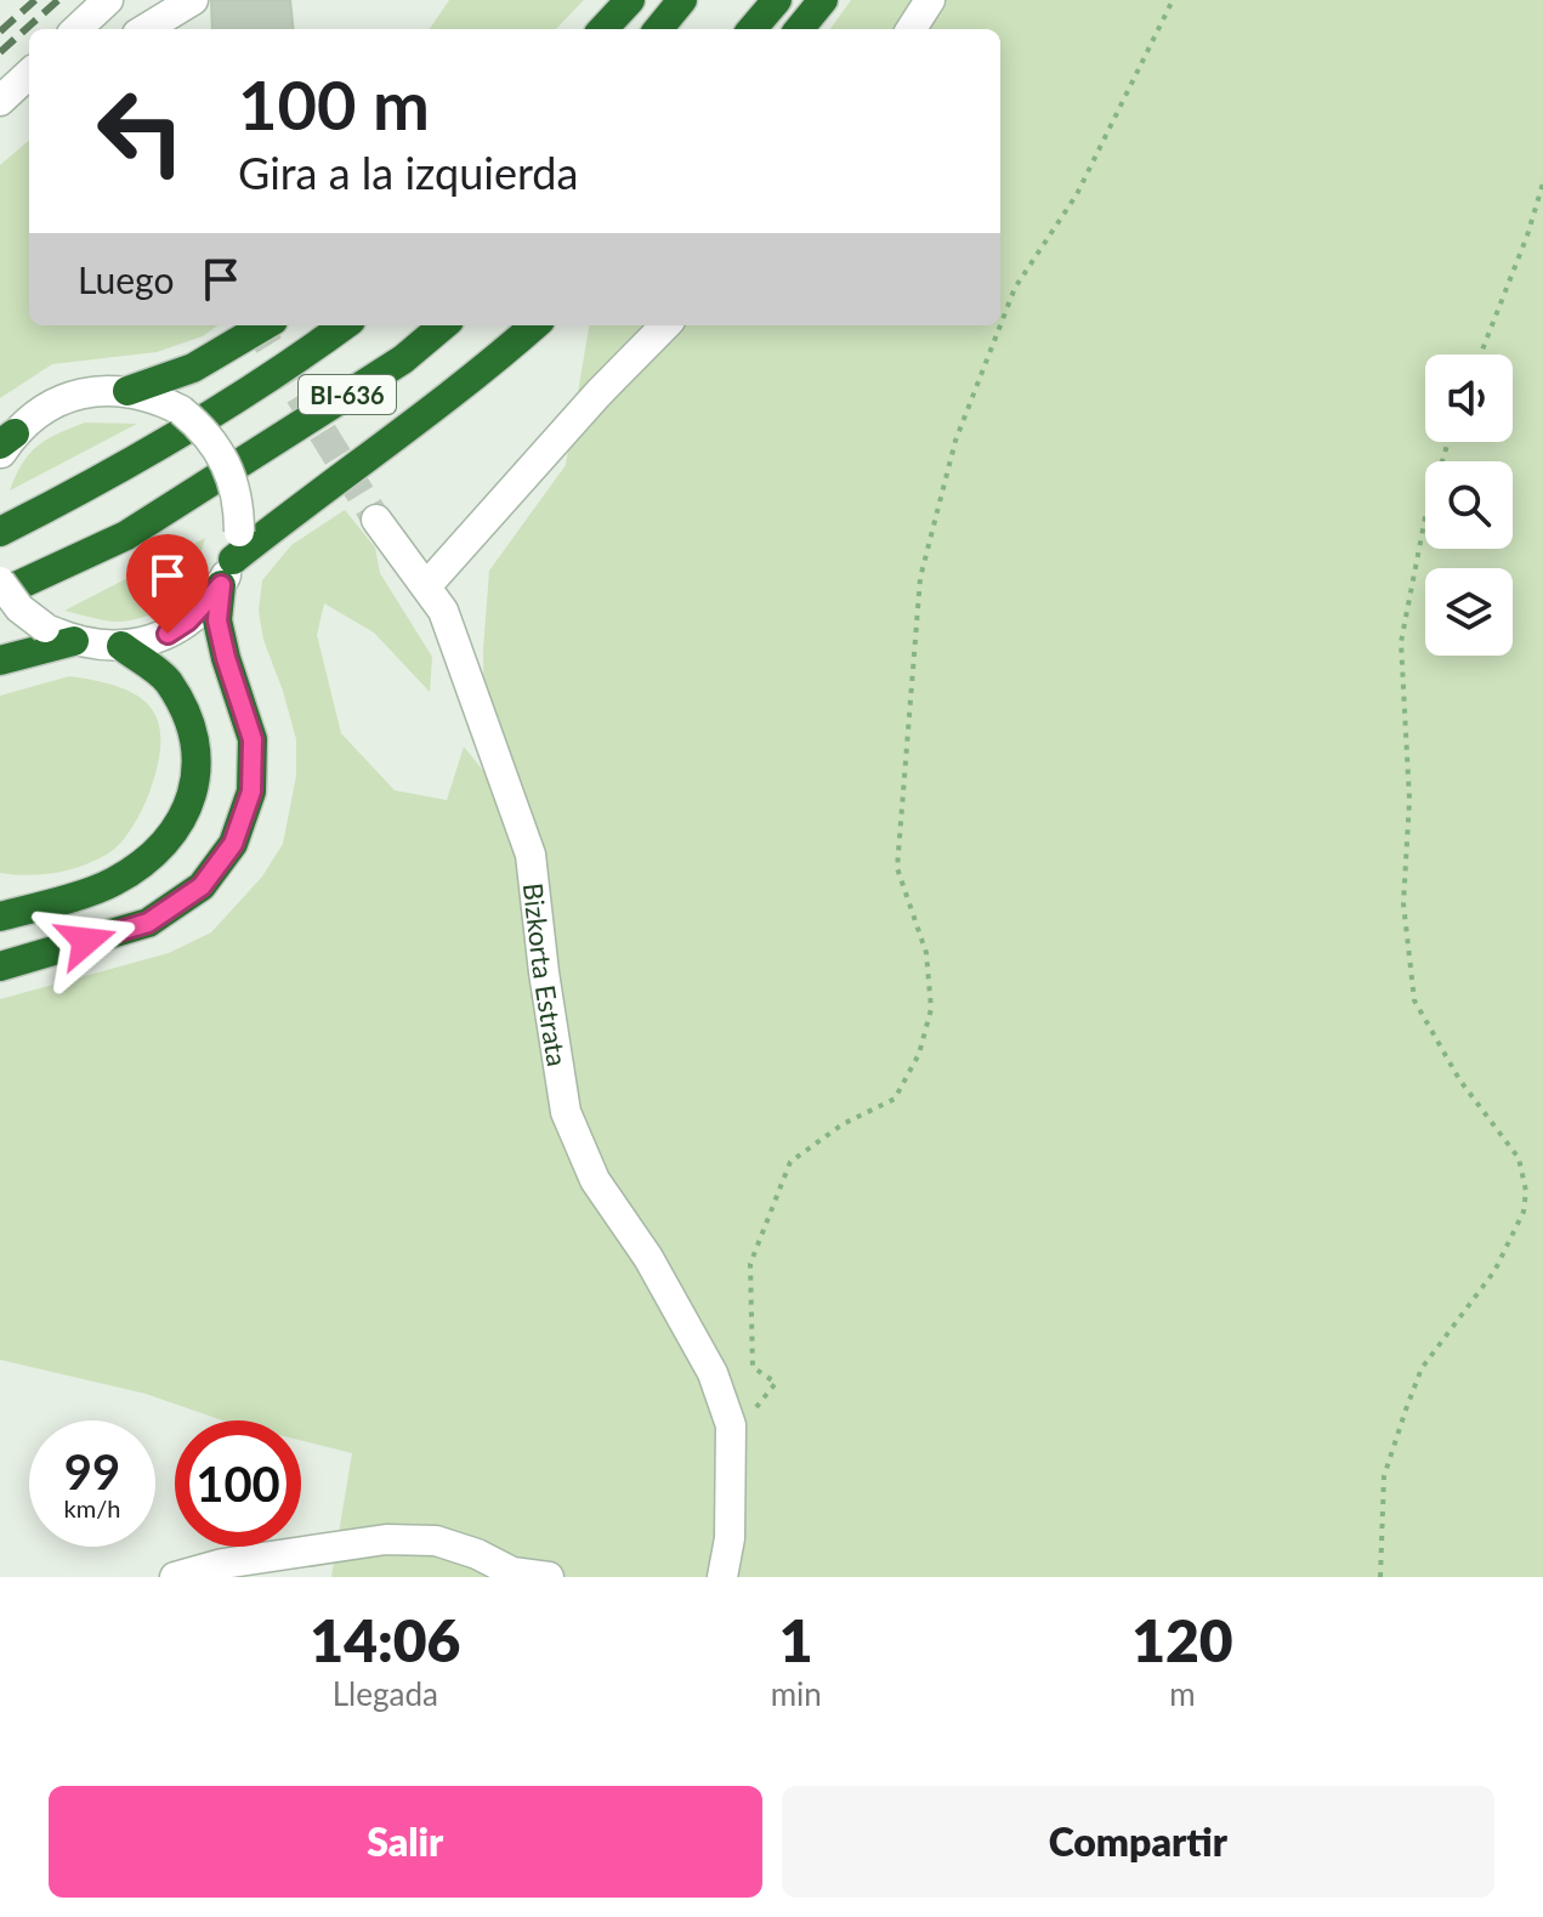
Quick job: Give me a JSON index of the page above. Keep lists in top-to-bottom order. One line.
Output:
{"streets":{"highway":["BI-636"],"street":["Bizkorta Estrata"]},"page":{"turn":["100 m","Gira a la izquierda"],"then":"Luego","speed":"99 km/h","limit":"100","eta":["14:06","Llegada","1","min","120","m"],"buttons":["Salir","Compartir"]}}
